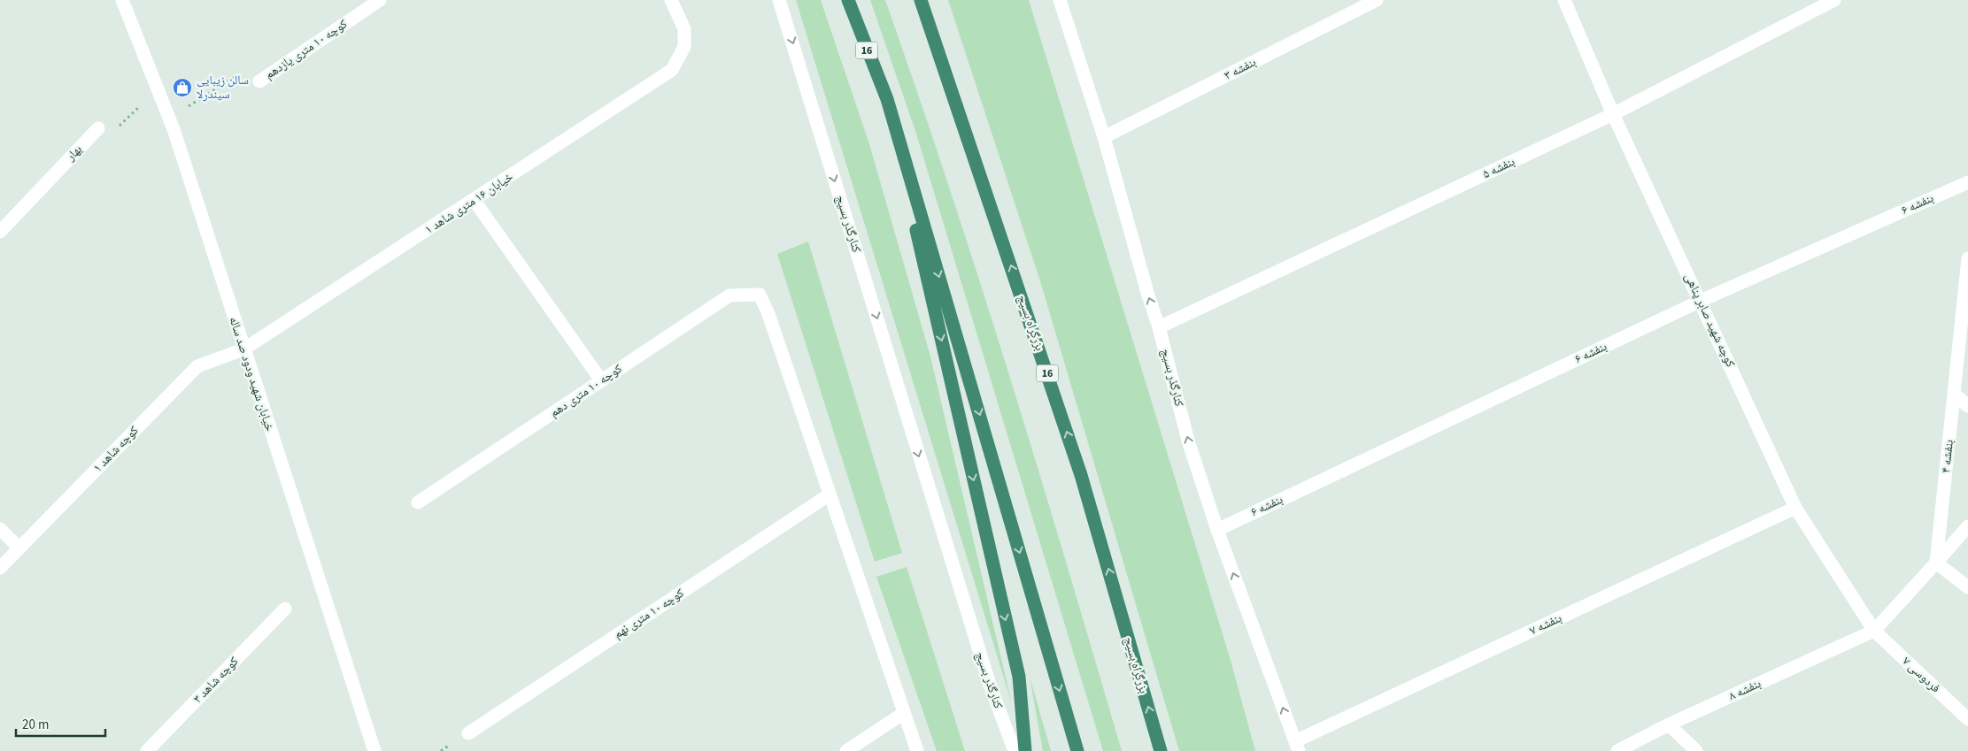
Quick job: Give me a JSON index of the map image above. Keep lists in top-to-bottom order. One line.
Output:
{"streets":{"highway":["16","بزرگراه بسیج"],"street":["کوچه ۱۰ متری یازدهم","بنفشه ۳","بهار","بنفشه ۵","خیابان ۱۶ متری شاهد ۱","بنفشه ۶","کنارگذر بسیج","کوچه شهید صابر پناهی","خیابان شهید ودود صد ساله","کوچه ۱۰ متری دهم","کوچه شاهد ۱","بنفشه ۴","کوچه ۱۰ متری نهم","بنفشه ۷","فردوسی ۷","کوچه شاهد ۳","بنفشه ۸"]},"crossings":[["کوچه ۱۰ متری یازدهم","خیابان شهید ودود صد ساله"],["بنفشه ۳","کنارگذر بسیج"],["بنفشه ۵","کنارگذر بسیج"],["بنفشه ۵","کوچه شهید صابر پناهی"],["خیابان ۱۶ متری شاهد ۱","خیابان شهید ودود صد ساله"],["خیابان ۱۶ متری شاهد ۱","کوچه شاهد ۱"],["بنفشه ۶","کنارگذر بسیج"],["بنفشه ۶","کوچه شهید صابر پناهی"],["کنارگذر بسیج","بنفشه ۷"],["کوچه شهید صابر پناهی","بنفشه ۷"],["کوچه شهید صابر پناهی","فردوسی ۷"],["کوچه شهید صابر پناهی","بنفشه ۸"],["خیابان شهید ودود صد ساله","کوچه شاهد ۱"],["کوچه ۱۰ متری دهم","کوچه ۱۰ متری نهم"],["فردوسی ۷","بنفشه ۸"]],"places":{"shop":["سالن زیبایی سیندرلا"]},"scale_bar":"20 m"}
